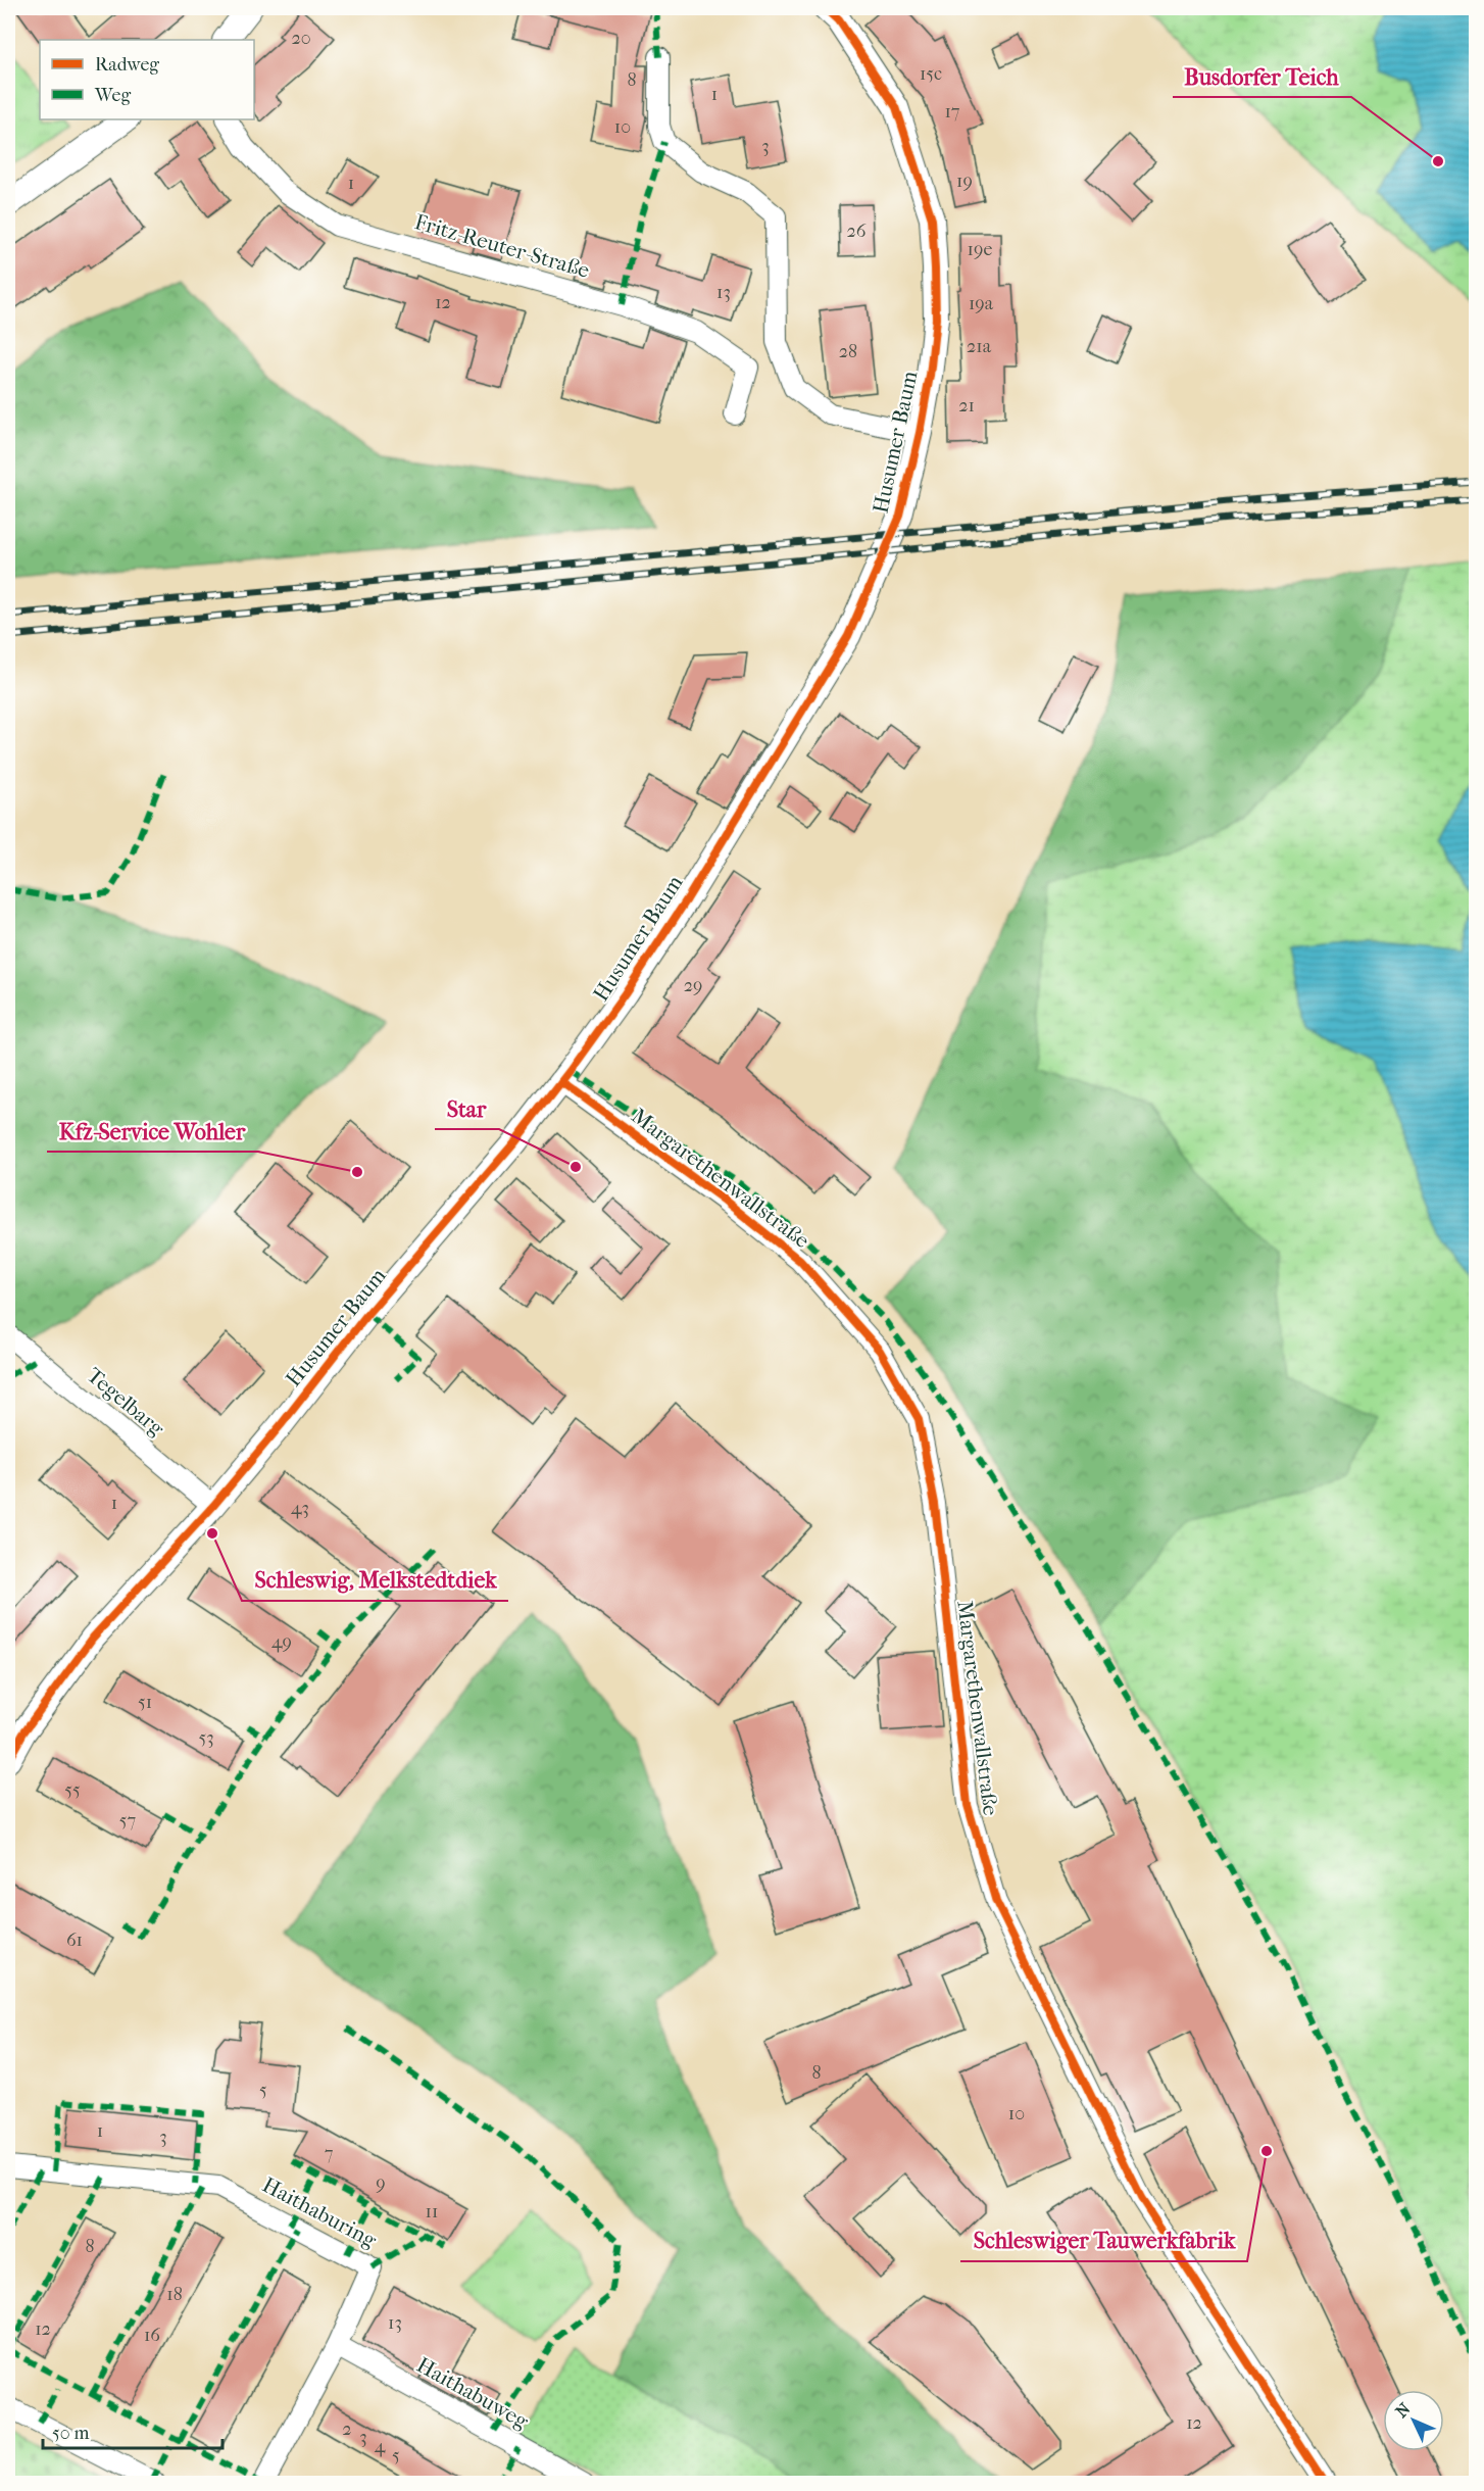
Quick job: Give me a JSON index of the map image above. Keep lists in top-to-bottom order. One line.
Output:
{"streets":{"street":["Fritz-Reuter-Straße","Husumer Baum","Margarethenwallstraße","Tegelbarg","Haithaburing","Haithabuweg"]},"crossings":[["Husumer Baum","Margarethenwallstraße"],["Husumer Baum","Tegelbarg"],["Haithaburing","Haithabuweg"]],"places":["Busdorfer Teich","Star","Kfz-Service Wohler","Schleswig, Melkstedtdiek","Schleswiger Tauwerkfabrik"],"house_numbers":["20","15c","8","1","17","10","3","19","1","26","19e","13","12","19a","21a","28","21","29","1","43","49","51","53","55","57","61","8","5","10","1","3","7","9","11","8","18","13","12","16","12","2","3","4","5"],"legend":["Radweg","Weg"],"scale_bar":"50 m","north":"top left"}
